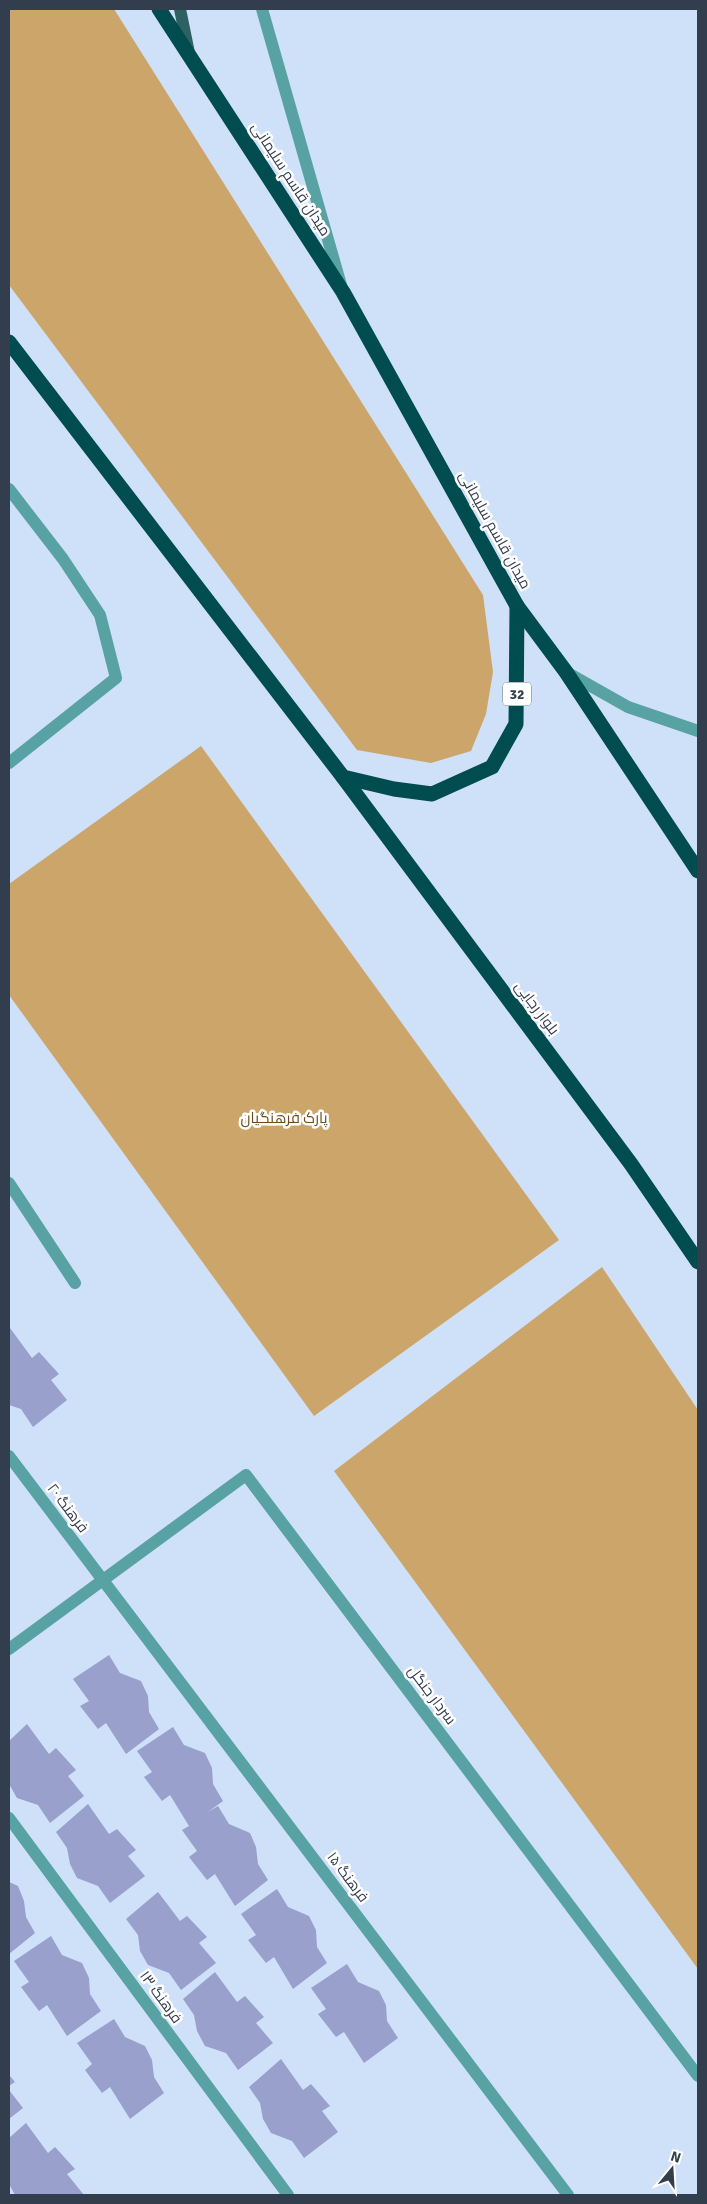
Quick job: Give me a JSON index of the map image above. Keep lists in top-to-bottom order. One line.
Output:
{"streets":{"highway":["میدان قاسم سلیمانی","32","بلوار رجایی"],"street":["فرهنگ ۲۰","سردار جنگل","فرهنگ ۱۵","فرهنگ ۱۳"]},"crossings":[["میدان قاسم سلیمانی","32"],["میدان قاسم سلیمانی","بلوار رجایی"],["فرهنگ ۲۰","سردار جنگل"],["فرهنگ ۲۰","فرهنگ ۱۵"],["سردار جنگل","فرهنگ ۱۵"]],"parks":["پارک فرهنگیان"],"north":"top"}
